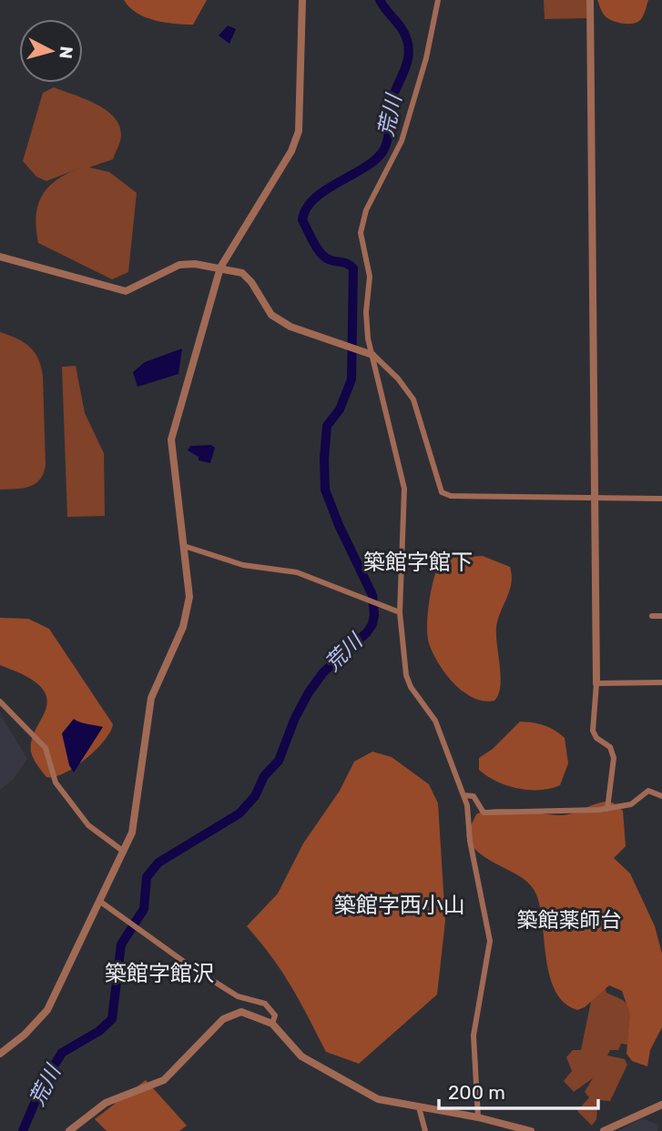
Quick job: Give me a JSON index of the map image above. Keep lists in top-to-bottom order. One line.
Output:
{"districts":["築館字館下","築館字西小山","築館薬師台","築館字館沢"],"water":["荒川"],"scale_bar":"200 m","north":"right"}
